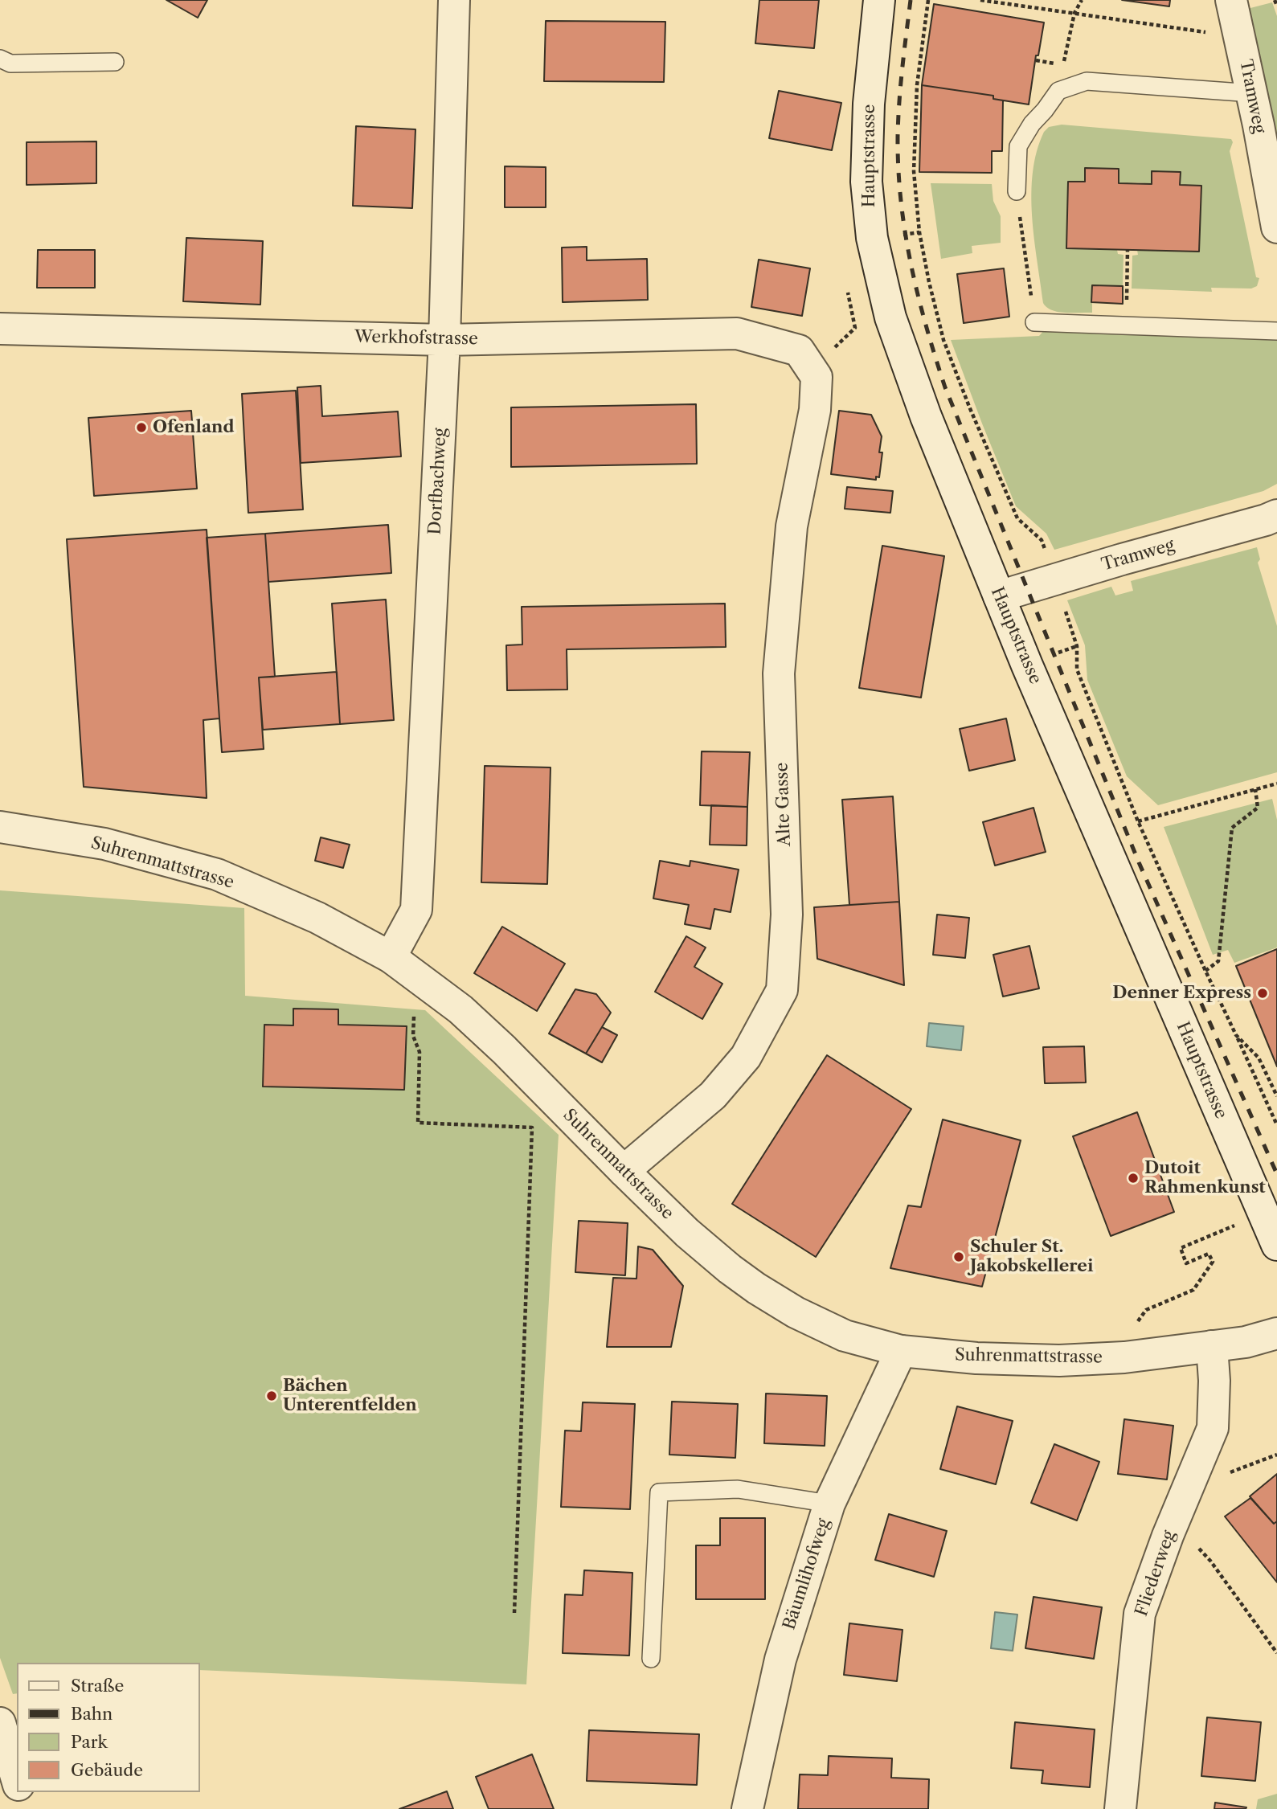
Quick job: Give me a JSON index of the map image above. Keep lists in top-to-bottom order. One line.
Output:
{"streets":{"street":["Tramweg","Hauptstrasse","Werkhofstrasse","Dorfbachweg","Alte Gasse","Suhrenmattstrasse","Fliederweg","Bäumlihofweg"]},"crossings":[["Tramweg","Hauptstrasse"],["Werkhofstrasse","Dorfbachweg"],["Werkhofstrasse","Alte Gasse"],["Dorfbachweg","Suhrenmattstrasse"],["Alte Gasse","Suhrenmattstrasse"],["Suhrenmattstrasse","Fliederweg"],["Suhrenmattstrasse","Bäumlihofweg"]],"places":["Ofenland","Denner Express","Dutoit Rahmenkunst","Schuler St. Jakobskellerei","Bächen Unterentfelden"],"legend":["Straße","Bahn","Park","Gebäude"]}
